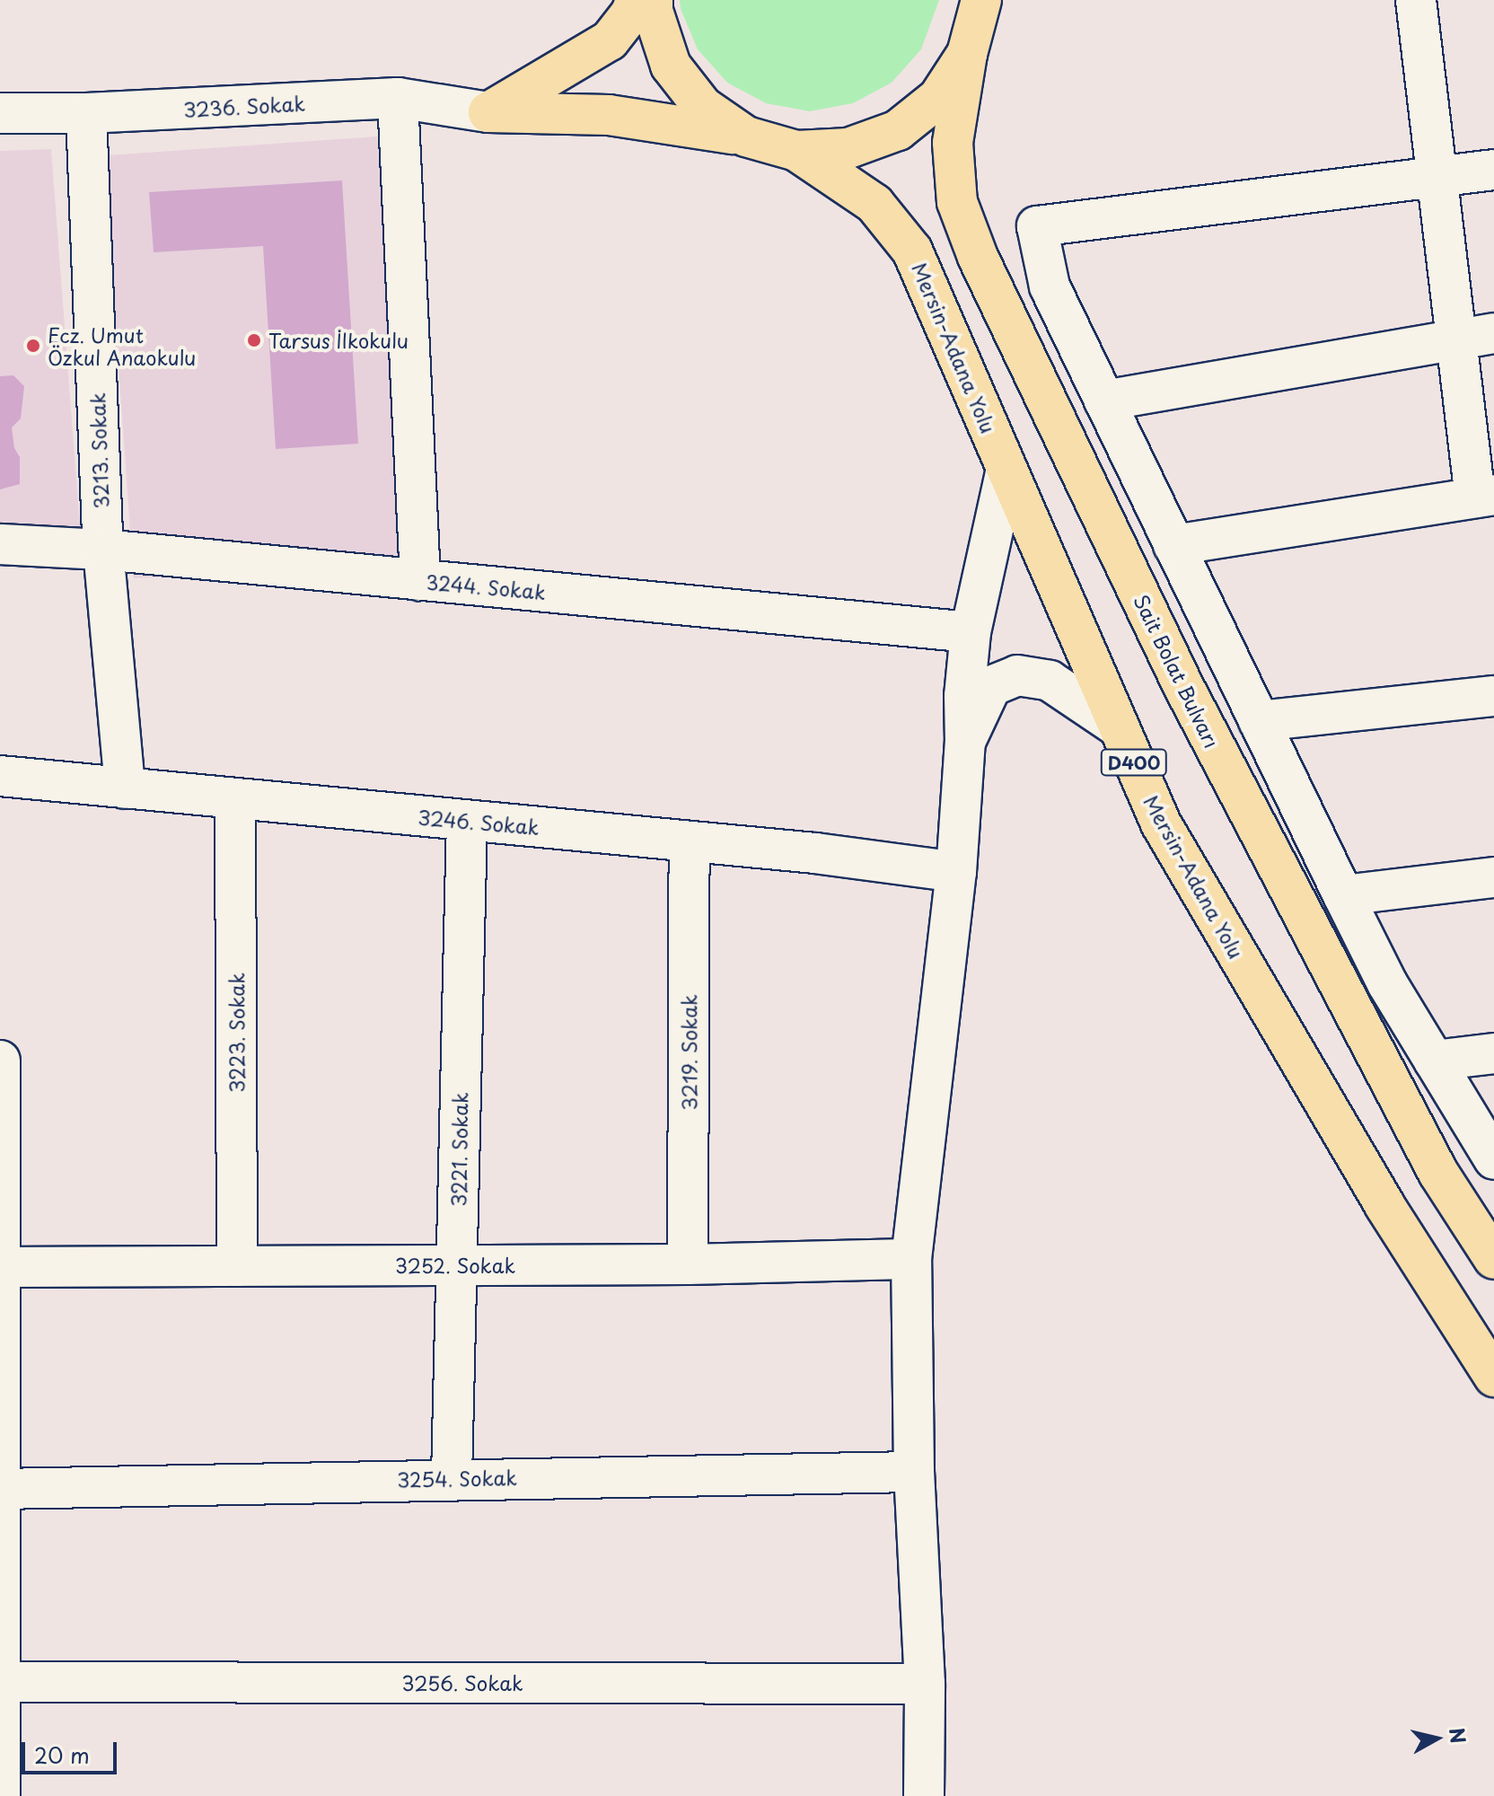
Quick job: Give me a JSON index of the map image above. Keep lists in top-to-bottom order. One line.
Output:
{"streets":{"highway":["Mersin-Adana Yolu","Sait Bolat Bulvarı","D400"],"street":["3236. Sokak","3213. Sokak","3244. Sokak","3246. Sokak","3223. Sokak","3219. Sokak","3221. Sokak","3252. Sokak","3254. Sokak","3256. Sokak"]},"crossings":[["3236. Sokak","3213. Sokak"],["3213. Sokak","3244. Sokak"],["3213. Sokak","3246. Sokak"],["3246. Sokak","3223. Sokak"],["3246. Sokak","3219. Sokak"],["3246. Sokak","3221. Sokak"],["3223. Sokak","3252. Sokak"],["3219. Sokak","3252. Sokak"],["3221. Sokak","3252. Sokak"],["3221. Sokak","3254. Sokak"]],"places":["Tarsus İlkokulu","Ecz. Umut Özkul Anaokulu"],"scale_bar":"20 m","north":"right"}
